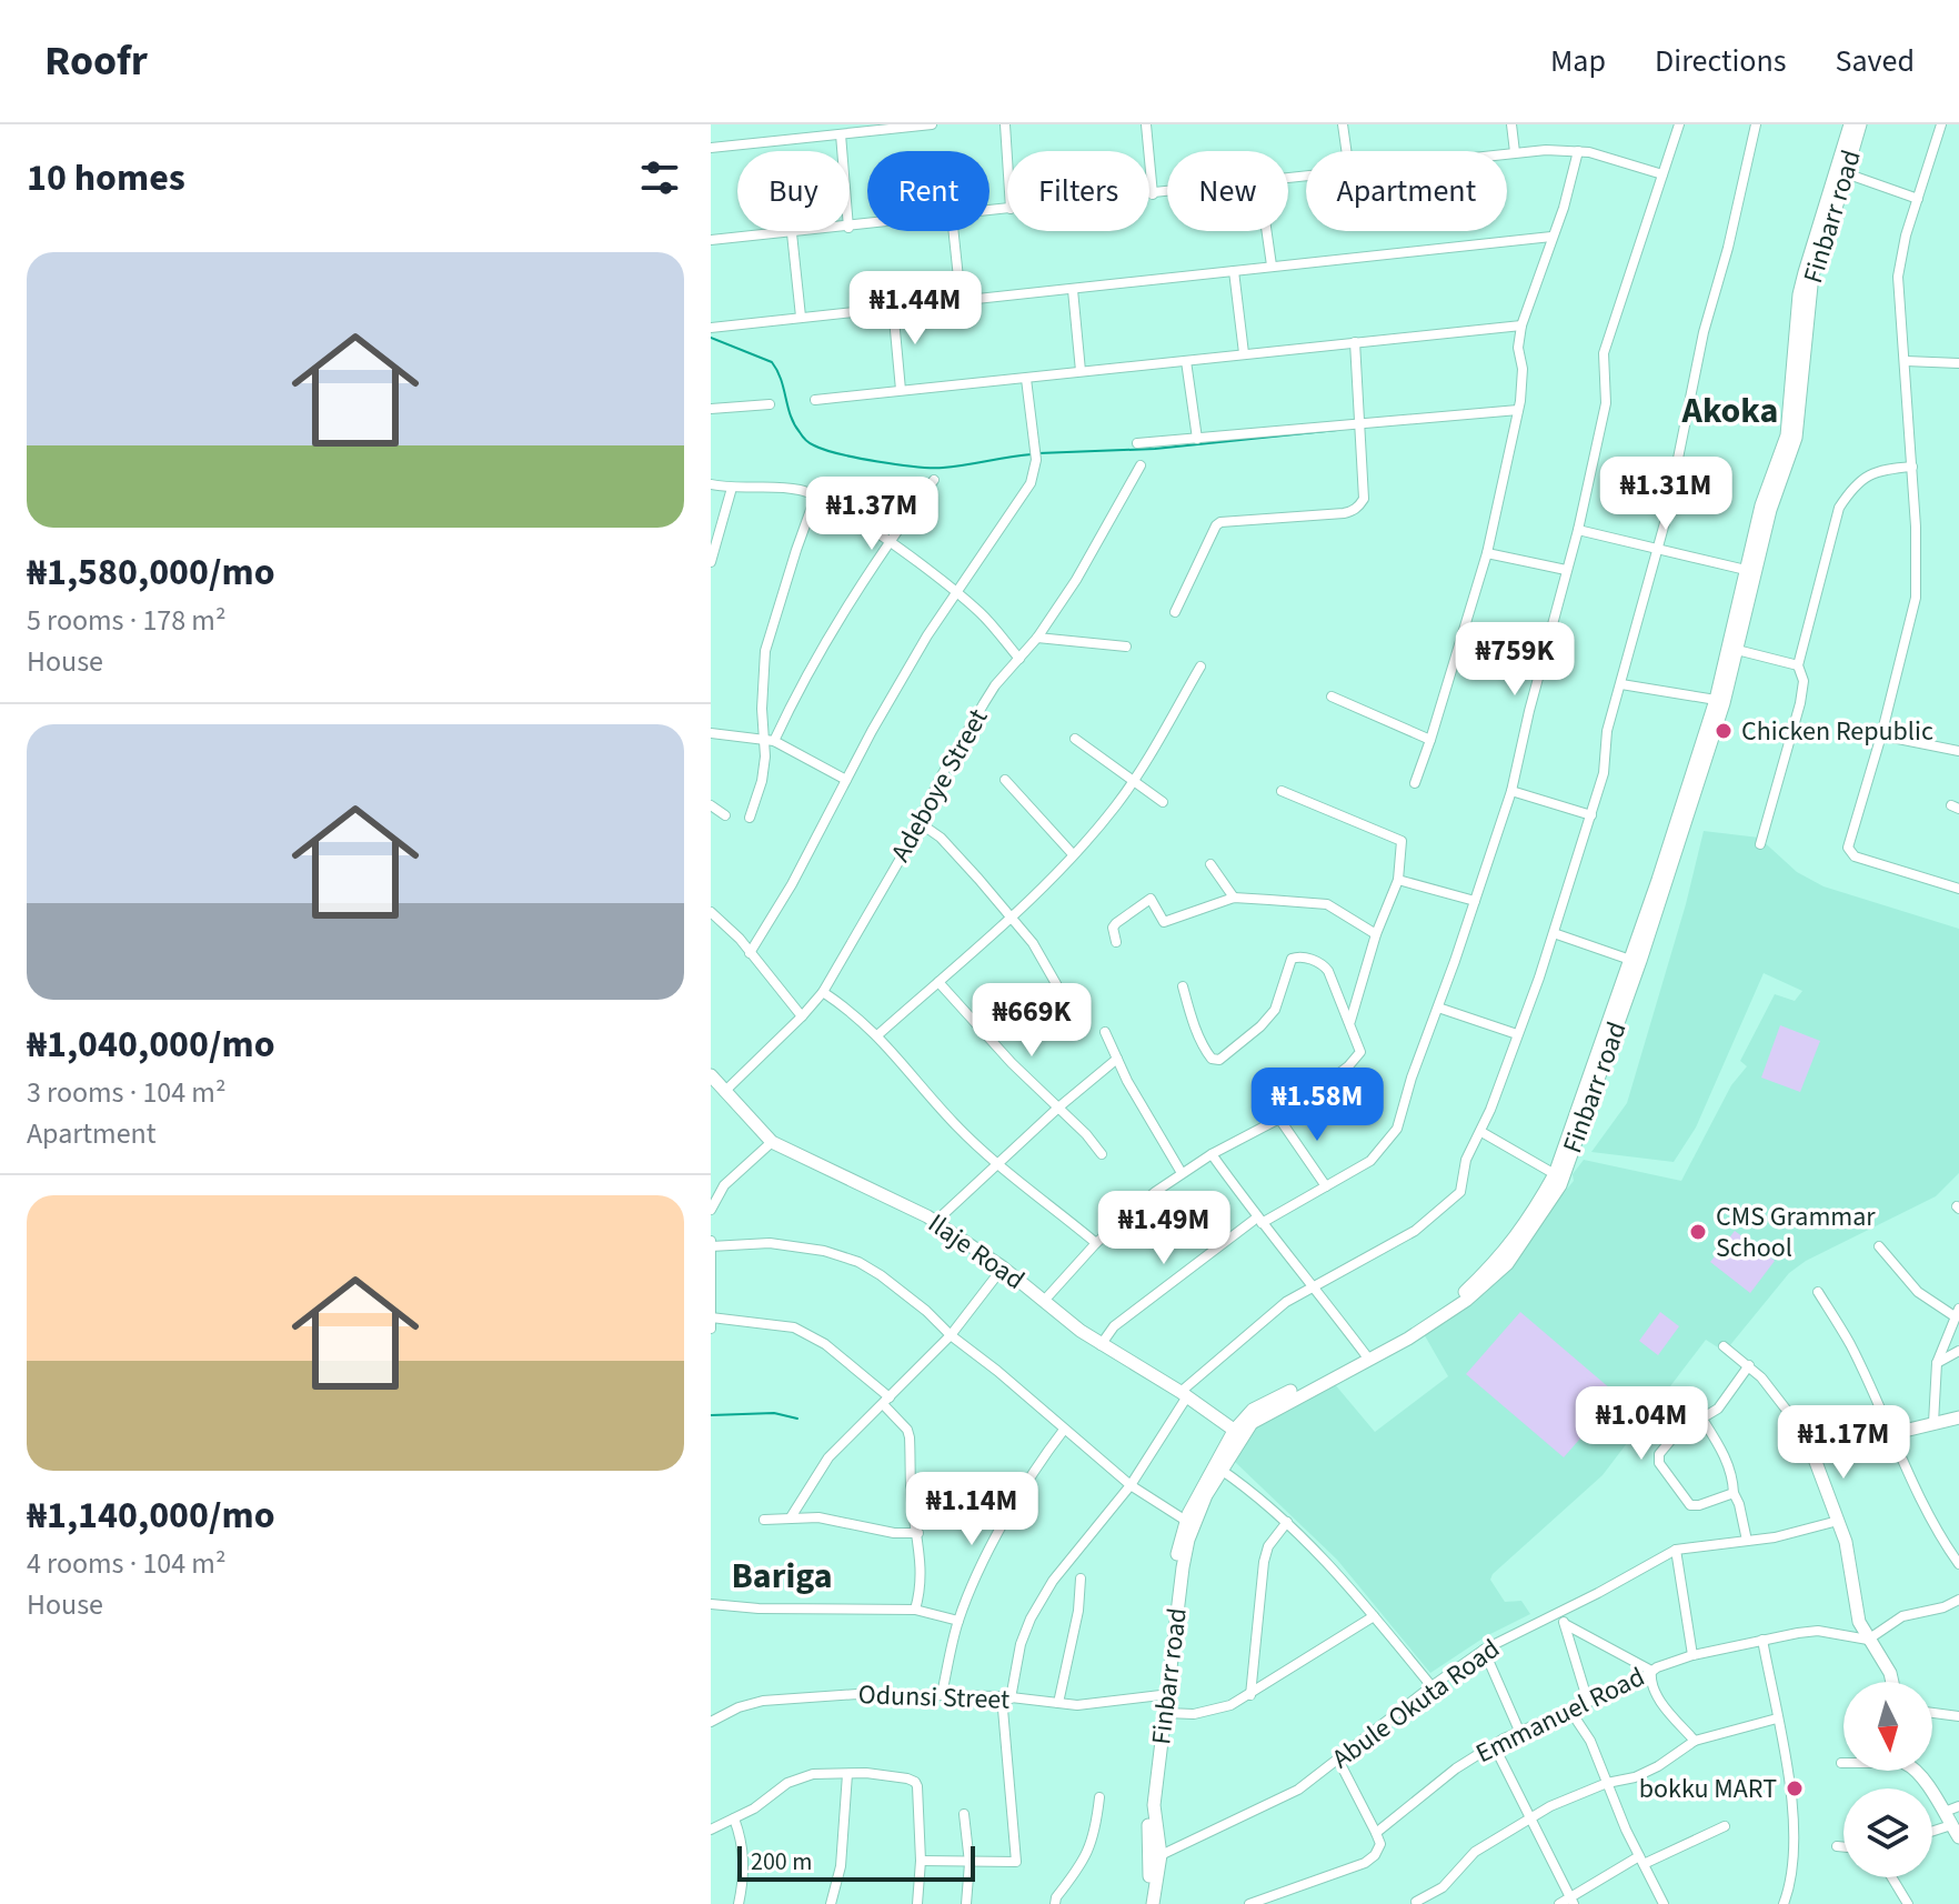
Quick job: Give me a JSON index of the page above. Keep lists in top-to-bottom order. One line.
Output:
{"streets":{"main road":["Finbarr road","Ilaje Road"],"street":["Adeboye Street","Odunsi Street","Abule Okuta Road","Emmanuel Road"]},"crossings":[["Finbarr road","Ilaje Road"],["Finbarr road","Odunsi Street"],["Finbarr road","Abule Okuta Road"],["Adeboye Street","Ilaje Road"]],"districts":["Akoka","Bariga"],"places":["Chicken Republic","CMS Grammar School","bokku MART"],"scale_bar":"200 m","north":"bottom","page":{"header":"Roofr","nav":["Map","Directions","Saved"],"heading":"10 homes","chip":["Buy","Rent","Filters","New","Apartment"],"list":[{"name":"₦1,580,000/mo","note":"5 rooms · 178 m² · House"},{"name":"₦1,040,000/mo","note":"3 rooms · 104 m² · Apartment"},{"name":"₦1,140,000/mo","note":"4 rooms · 104 m² · House"}],"price":["₦1.44M","₦1.31M","₦1.37M","₦759K","₦669K","₦1.58M","₦1.49M","₦1.04M","₦1.17M","₦1.14M"],"scale":"200 m"}}
